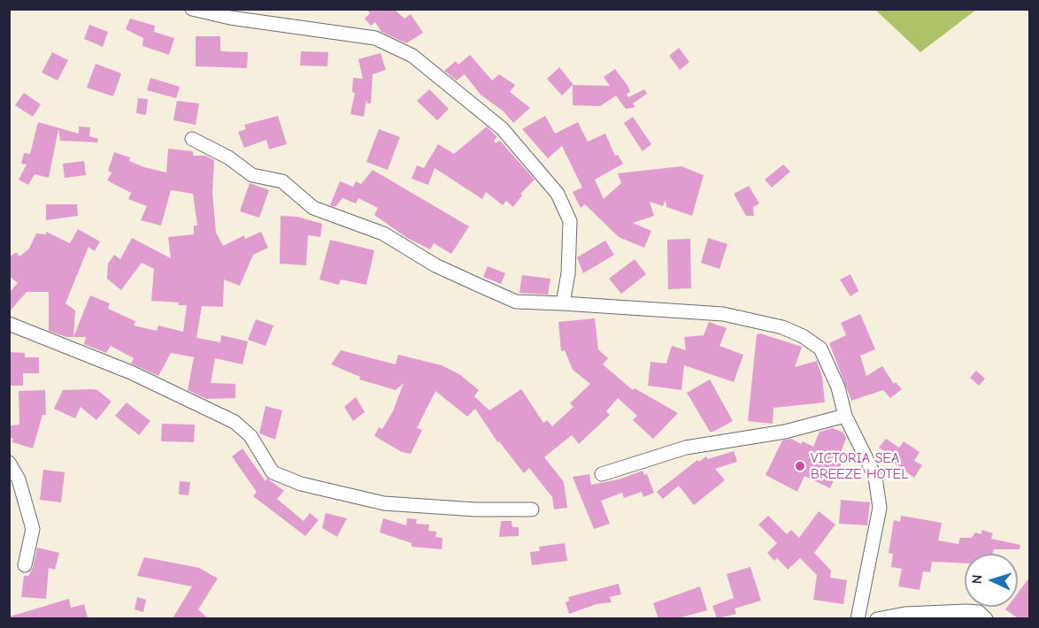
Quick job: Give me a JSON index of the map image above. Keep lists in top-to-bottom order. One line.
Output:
{"places":["VICTORIA SEA BREEZE HOTEL"],"north":"left"}
